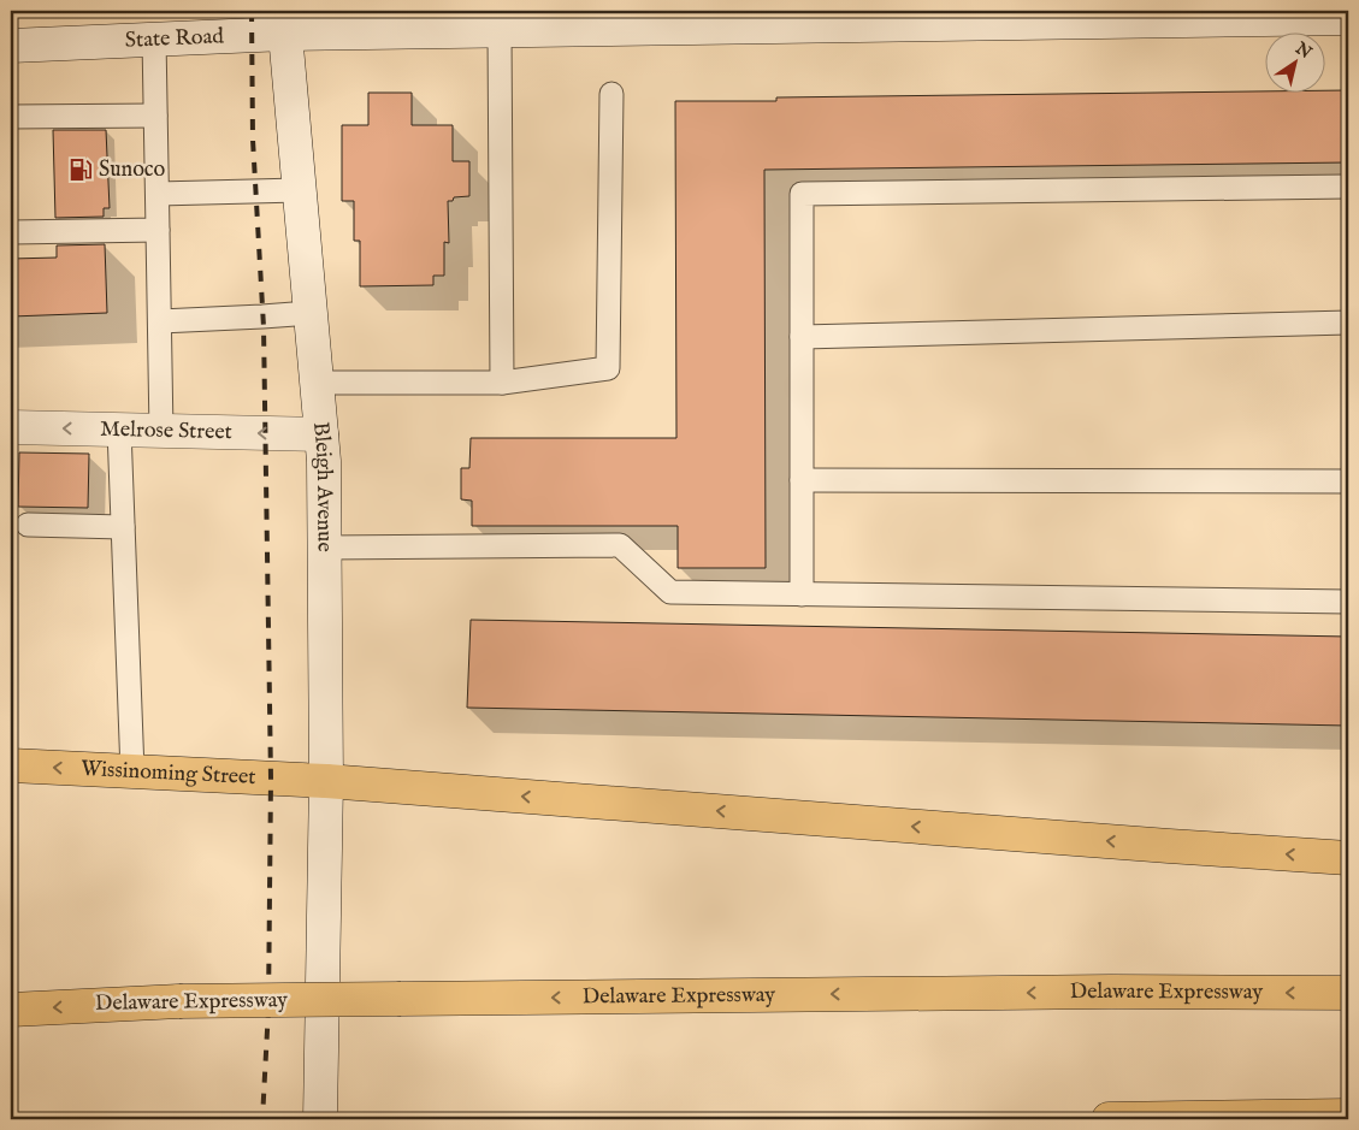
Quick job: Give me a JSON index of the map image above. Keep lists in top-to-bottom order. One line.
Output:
{"streets":{"main road":["State Road","Melrose Street","Bleigh Avenue","Wissinoming Street","Delaware Expressway"]},"crossings":[["State Road","Bleigh Avenue"],["Melrose Street","Bleigh Avenue"],["Bleigh Avenue","Wissinoming Street"]],"one_way":["Melrose Street","Wissinoming Street","Delaware Expressway"],"places":{"fuel station":["Sunoco"]},"north":"top right"}
